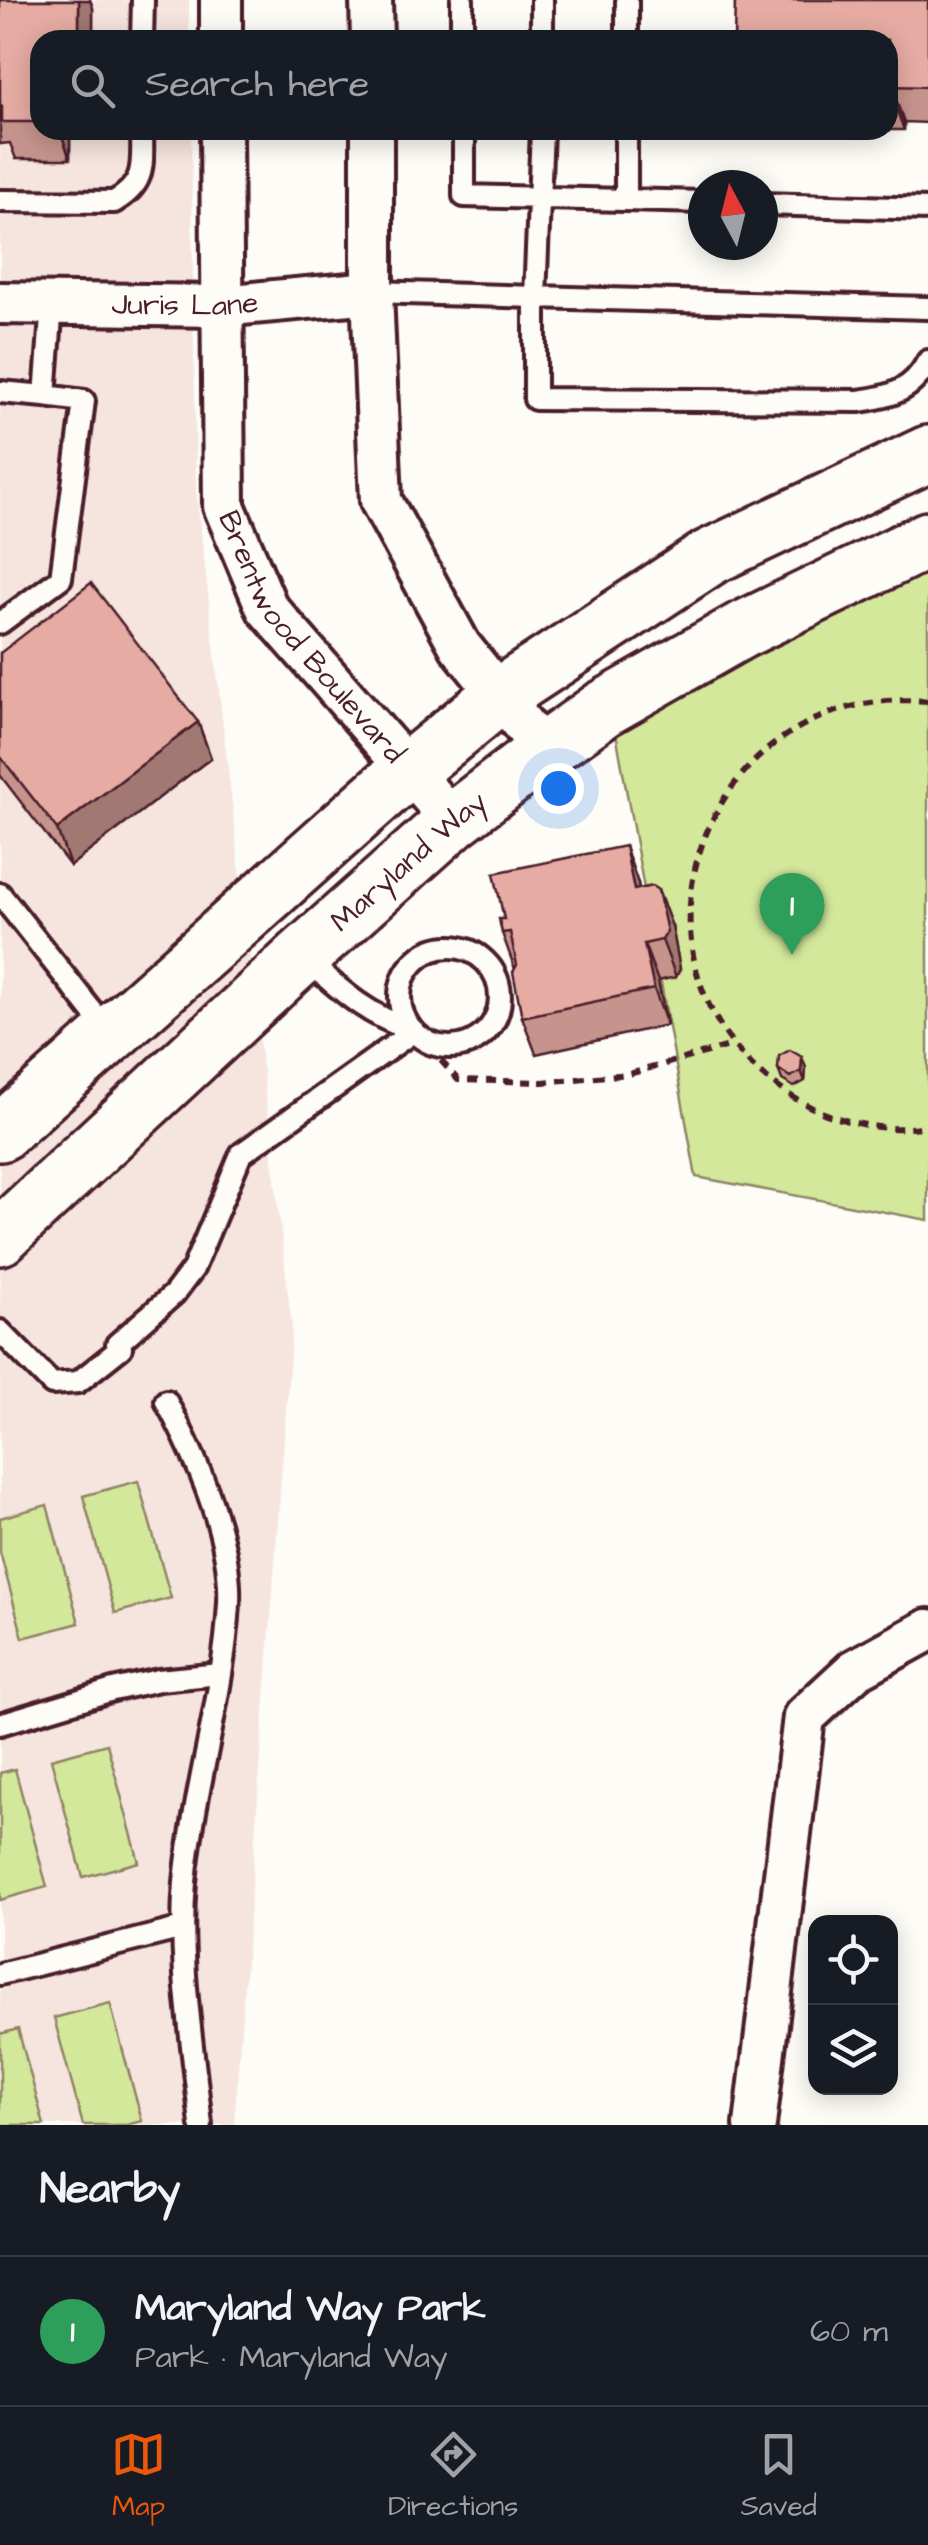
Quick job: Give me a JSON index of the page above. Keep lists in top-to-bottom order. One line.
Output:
{"streets":{"main road":["Maryland Way"],"street":["Juris Lane","Brentwood Boulevard"]},"crossings":[["Juris Lane","Brentwood Boulevard"],["Brentwood Boulevard","Maryland Way"]],"north":"top","page":{"search":"Search here","pins":"1","heading":"Nearby","list":[{"mark":"1","name":"Maryland Way Park","note":"Park · Maryland Way","value":"60 m"}],"nav":["Map","Directions","Saved"]}}
